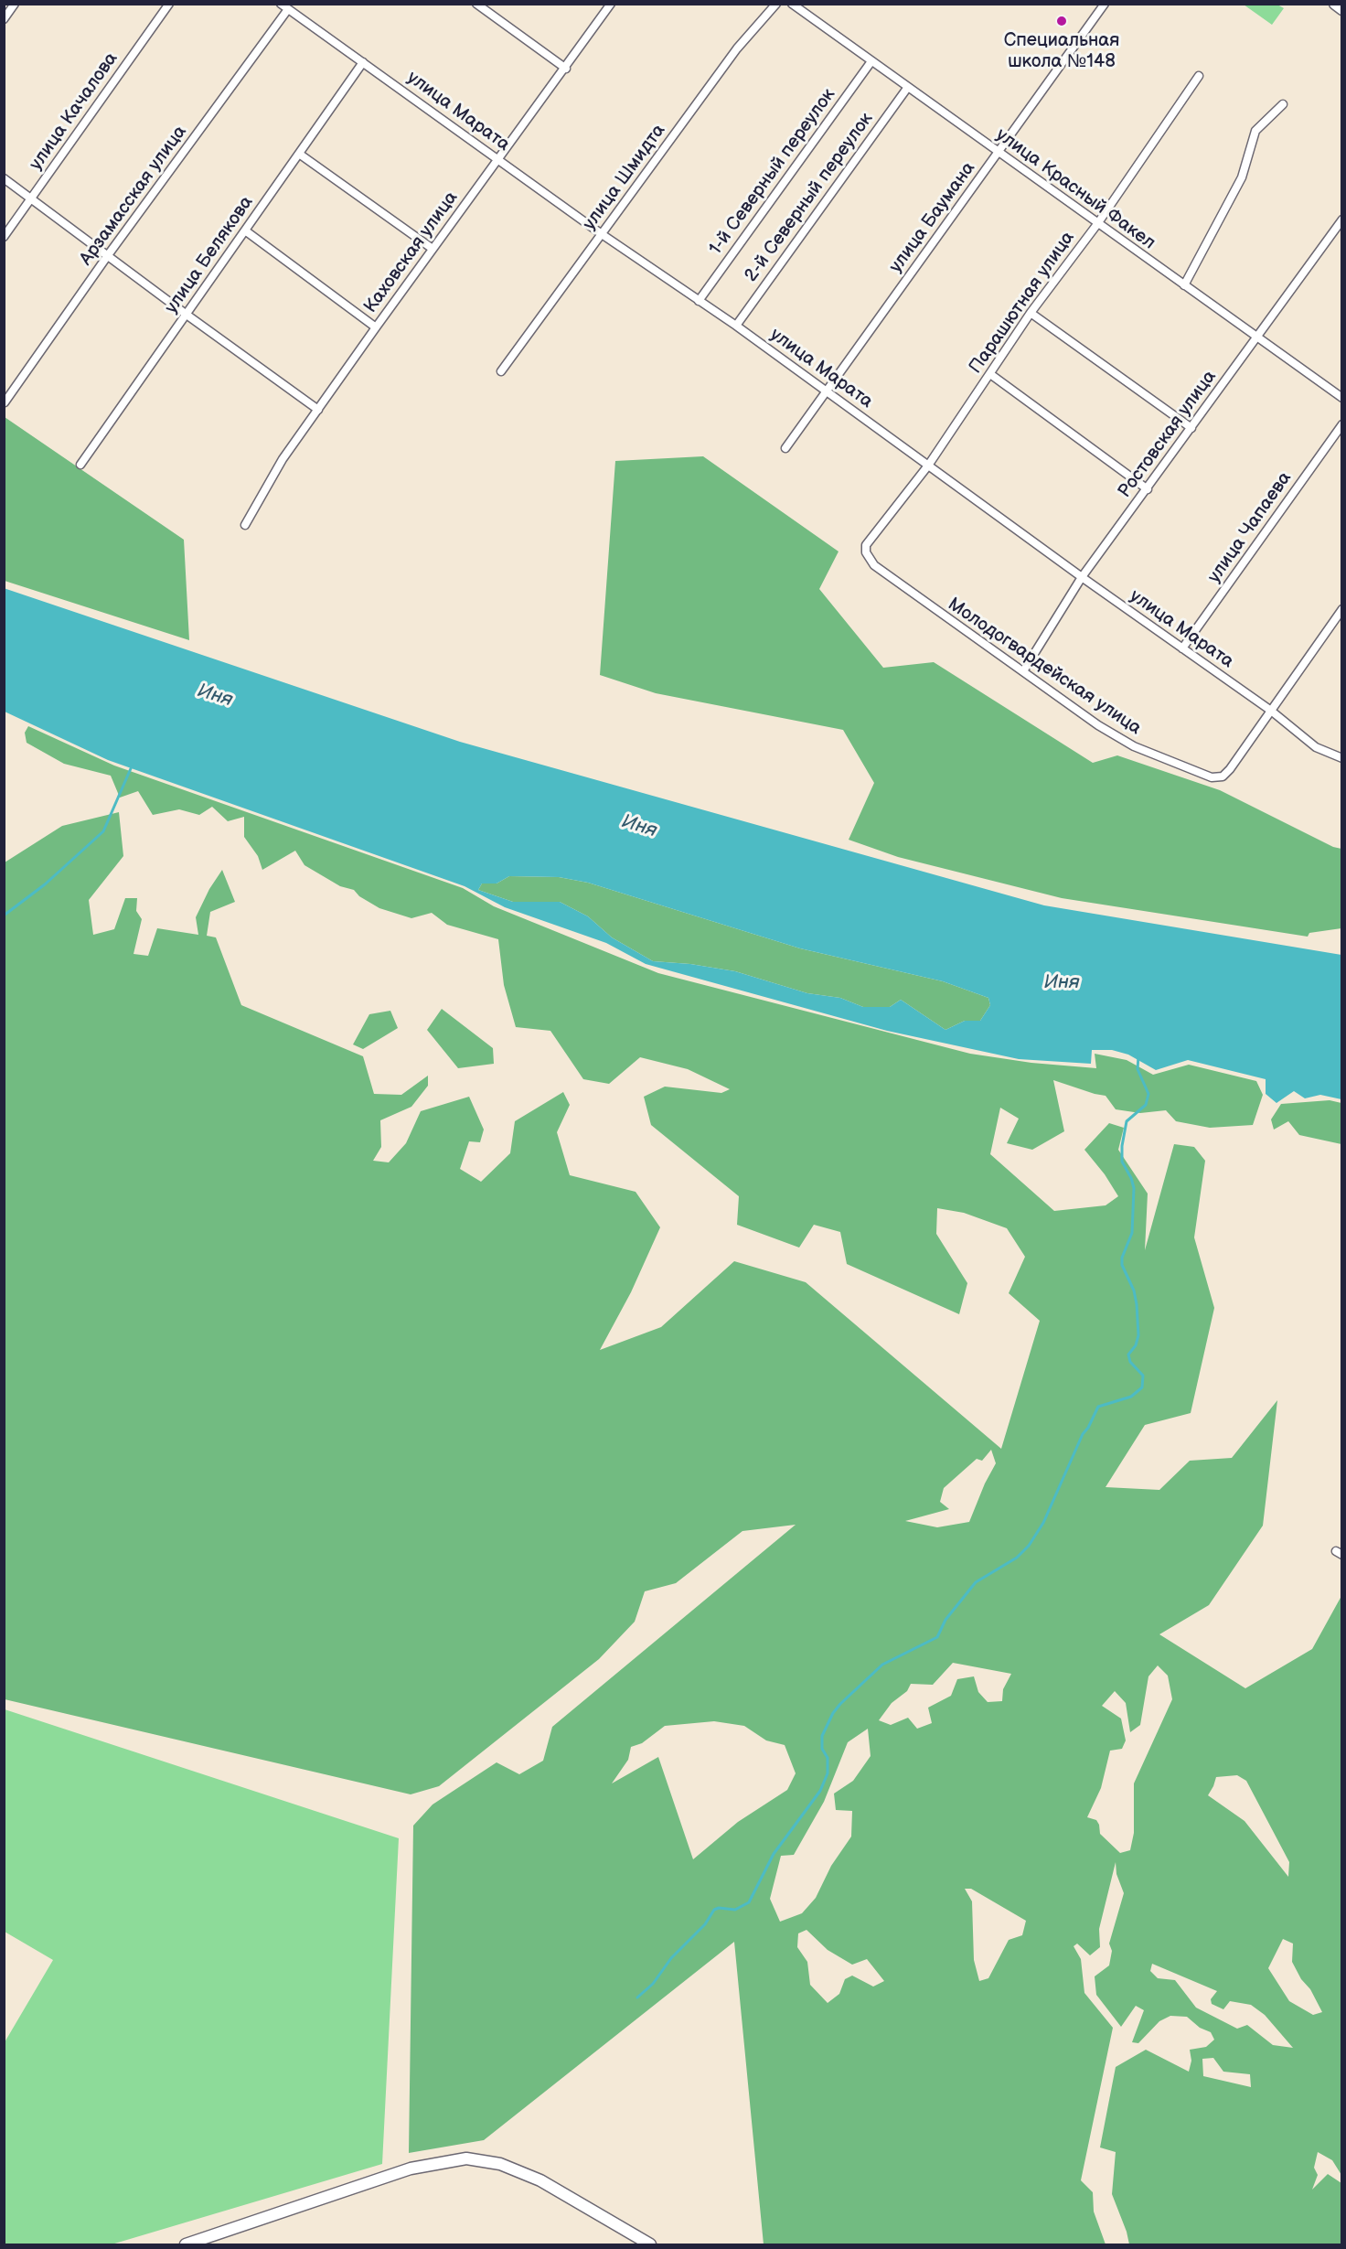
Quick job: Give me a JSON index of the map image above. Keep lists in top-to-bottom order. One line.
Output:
{"streets":{"street":["улица Качалова","улица Марата","1-й Северный переулок","улица Шмидта","улица Красный Факел","Арзамасская улица","2-й Северный переулок","улица Баумана","Каховская улица","улица Белякова","Парашютная улица","Ростовская улица","улица Чапаева","Молодогвардейская улица"]},"crossings":[["улица Марата","1-й Северный переулок"],["улица Марата","улица Шмидта"],["улица Марата","Арзамасская улица"],["улица Марата","2-й Северный переулок"],["улица Марата","улица Баумана"],["улица Марата","Каховская улица"],["улица Марата","улица Белякова"],["улица Марата","Парашютная улица"],["улица Марата","Ростовская улица"],["улица Марата","улица Чапаева"],["улица Марата","Молодогвардейская улица"],["1-й Северный переулок","улица Красный Факел"],["улица Красный Факел","2-й Северный переулок"],["улица Красный Факел","улица Баумана"],["улица Красный Факел","Парашютная улица"],["улица Красный Факел","Ростовская улица"],["Парашютная улица","Молодогвардейская улица"],["Ростовская улица","Молодогвардейская улица"]],"water":["Иня"],"places":["Специальная школа №148"]}
